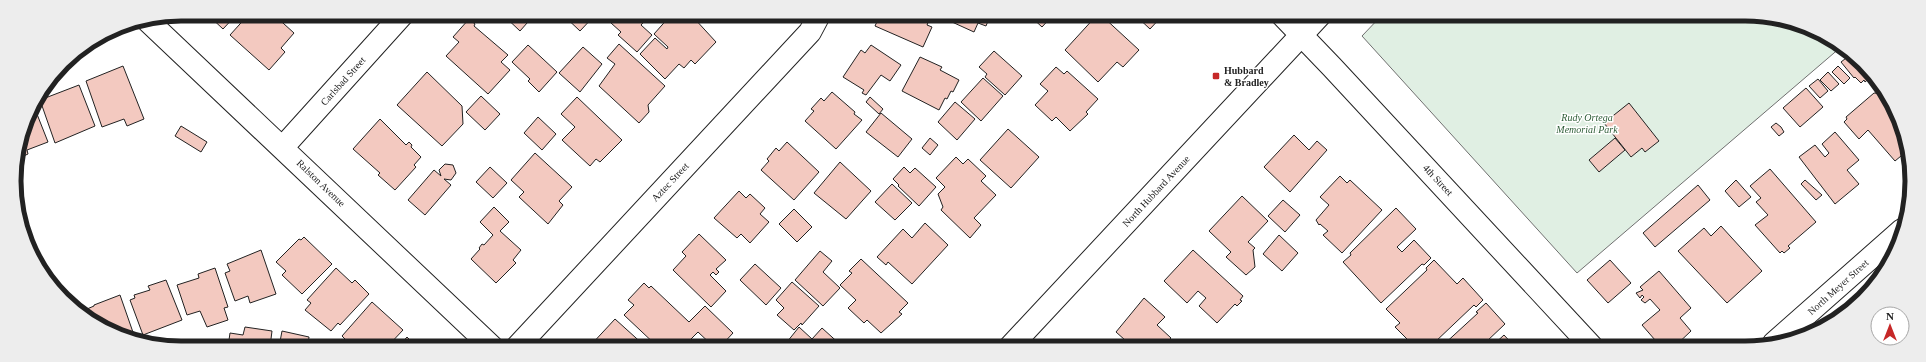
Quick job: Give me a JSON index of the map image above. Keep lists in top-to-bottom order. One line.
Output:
{"streets":{"street":["Carlsbad Street","4th Street","Aztec Street","Ralston Avenue","North Hubbard Avenue","North Meyer Street"]},"crossings":[["Carlsbad Street","Ralston Avenue"],["4th Street","North Hubbard Avenue"]],"parks":["Rudy Ortega Memorial Park"],"places":{"transit":["Hubbard & Bradley"]},"north":"top"}
